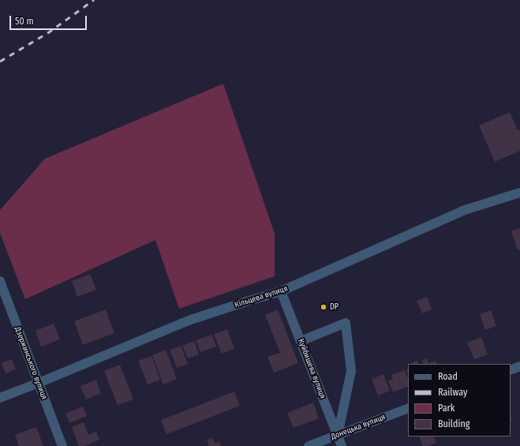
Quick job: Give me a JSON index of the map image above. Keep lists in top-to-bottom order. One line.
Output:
{"streets":{"street":["Кільцева вулиця","Дзержинського вулиця","Куйбишева вулиця","Донецька вулиця"]},"crossings":[["Кільцева вулиця","Дзержинського вулиця"],["Кільцева вулиця","Куйбишева вулиця"],["Куйбишева вулиця","Донецька вулиця"]],"places":["DP"],"legend":["Road","Railway","Park","Building"],"scale_bar":"50 m"}
